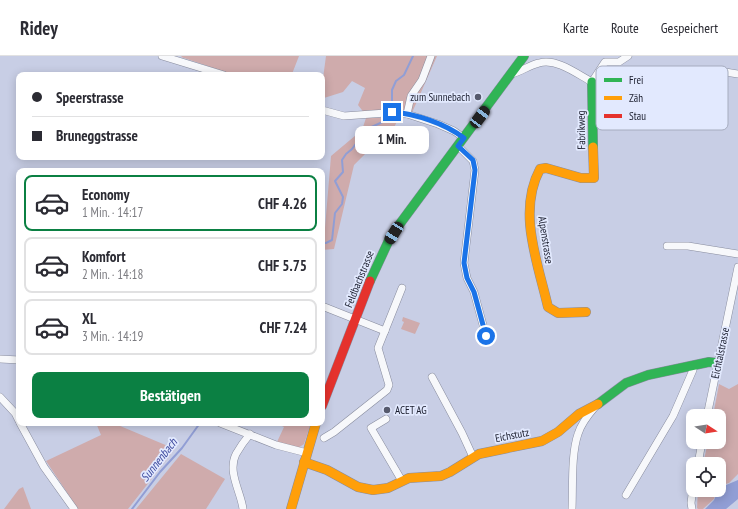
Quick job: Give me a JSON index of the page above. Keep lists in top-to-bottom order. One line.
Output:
{"streets":{"street":["Fabrikweg","Alpenstrasse","Feldbachstrasse","Eichtalstrasse","Eichstutz"]},"crossings":[["Fabrikweg","Alpenstrasse"],["Eichtalstrasse","Eichstutz"]],"water":["Sunnenbach"],"places":["zum Sunnebach","ACET AG"],"legend":["Frei","Zäh","Stau"],"north":"right","page":{"header":"Ridey","nav":["Karte","Route","Gespeichert"],"banner":["Speerstrasse","Bruneggstrasse"],"bubble":"1 Min.","list":[{"name":"Economy","note":"1 Min. · 14:17","value":"CHF 4.26"},{"name":"Komfort","note":"2 Min. · 14:18","value":"CHF 5.75"},{"name":"XL","note":"3 Min. · 14:19","value":"CHF 7.24"}],"buttons":"Bestätigen"}}
